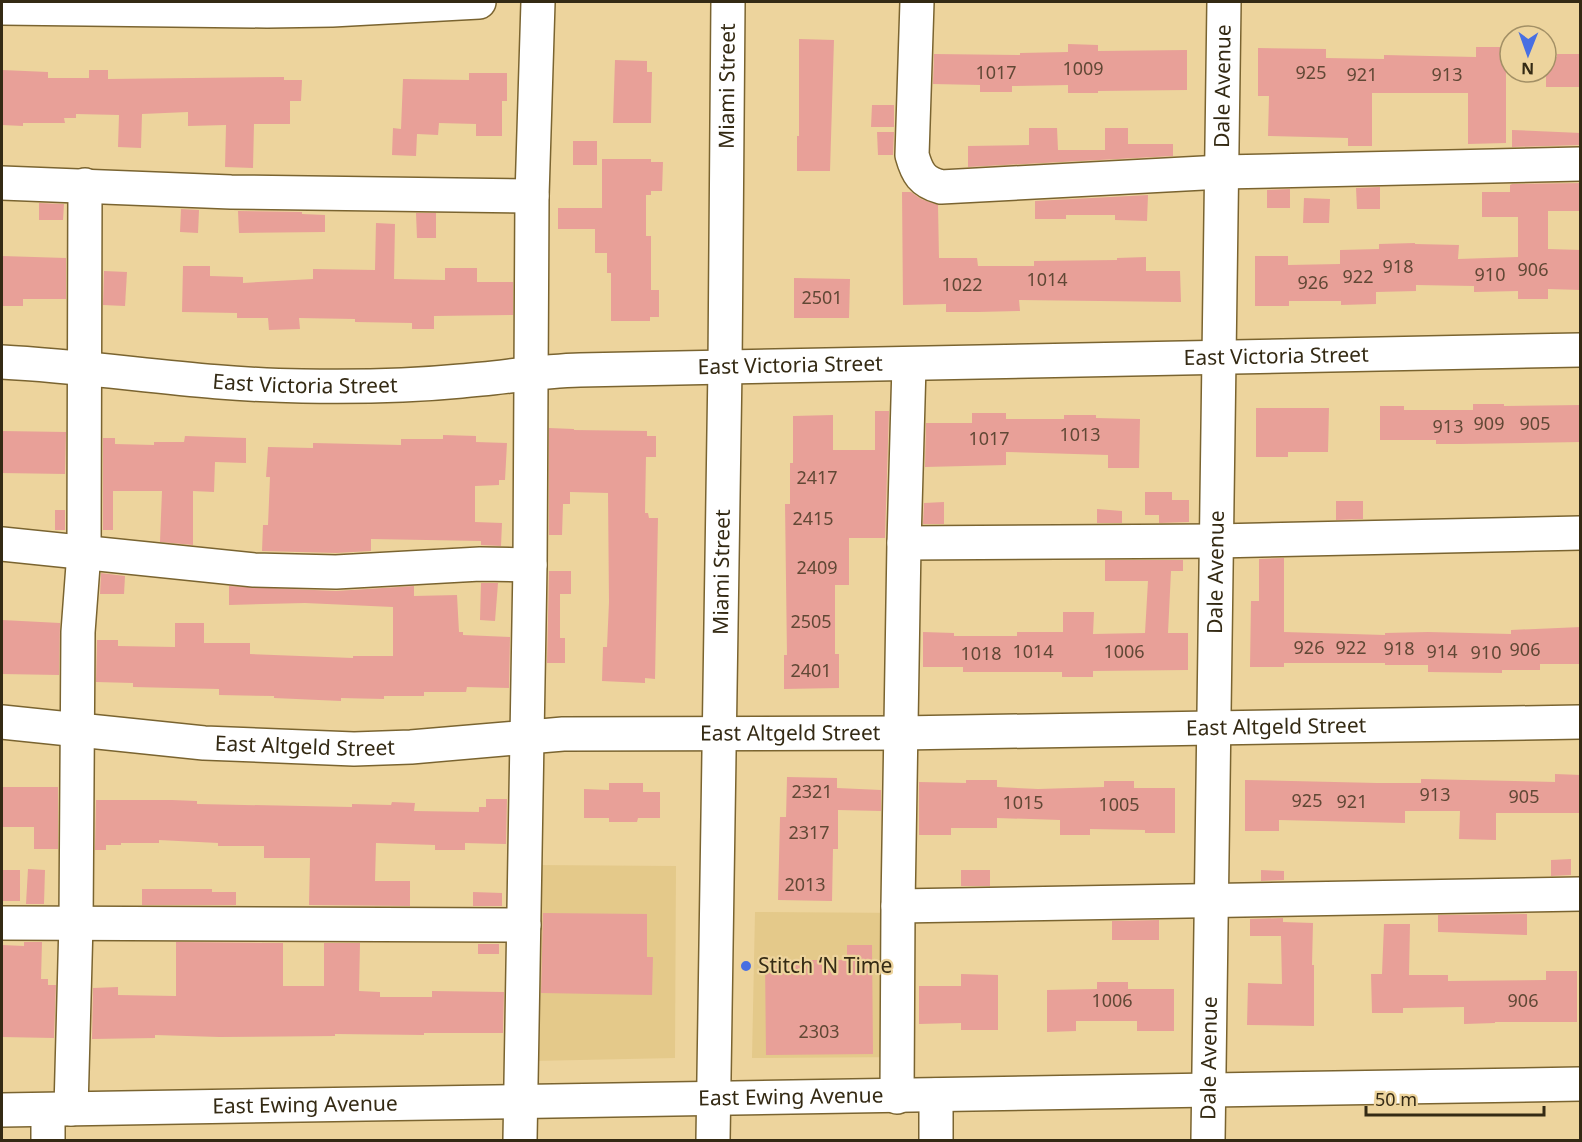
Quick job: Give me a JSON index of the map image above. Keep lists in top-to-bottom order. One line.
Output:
{"streets":{"street":["Miami Street","Dale Avenue","East Victoria Street","East Altgeld Street","East Ewing Avenue"]},"crossings":[["Miami Street","East Victoria Street"],["Miami Street","East Altgeld Street"],["Miami Street","East Ewing Avenue"],["Dale Avenue","East Victoria Street"],["Dale Avenue","East Altgeld Street"],["Dale Avenue","East Ewing Avenue"]],"places":["Stitch ‘N Time"],"house_numbers":["1009","1017","925","921","913","918","906","910","922","1014","926","1022","2501","909","905","913","1013","1017","2417","2415","2409","2505","926","922","918","906","1014","1006","914","910","1018","2401","2321","913","905","925","921","1015","1005","2317","2013","1006","906","2303"],"scale_bar":"50 m","north":"bottom"}
